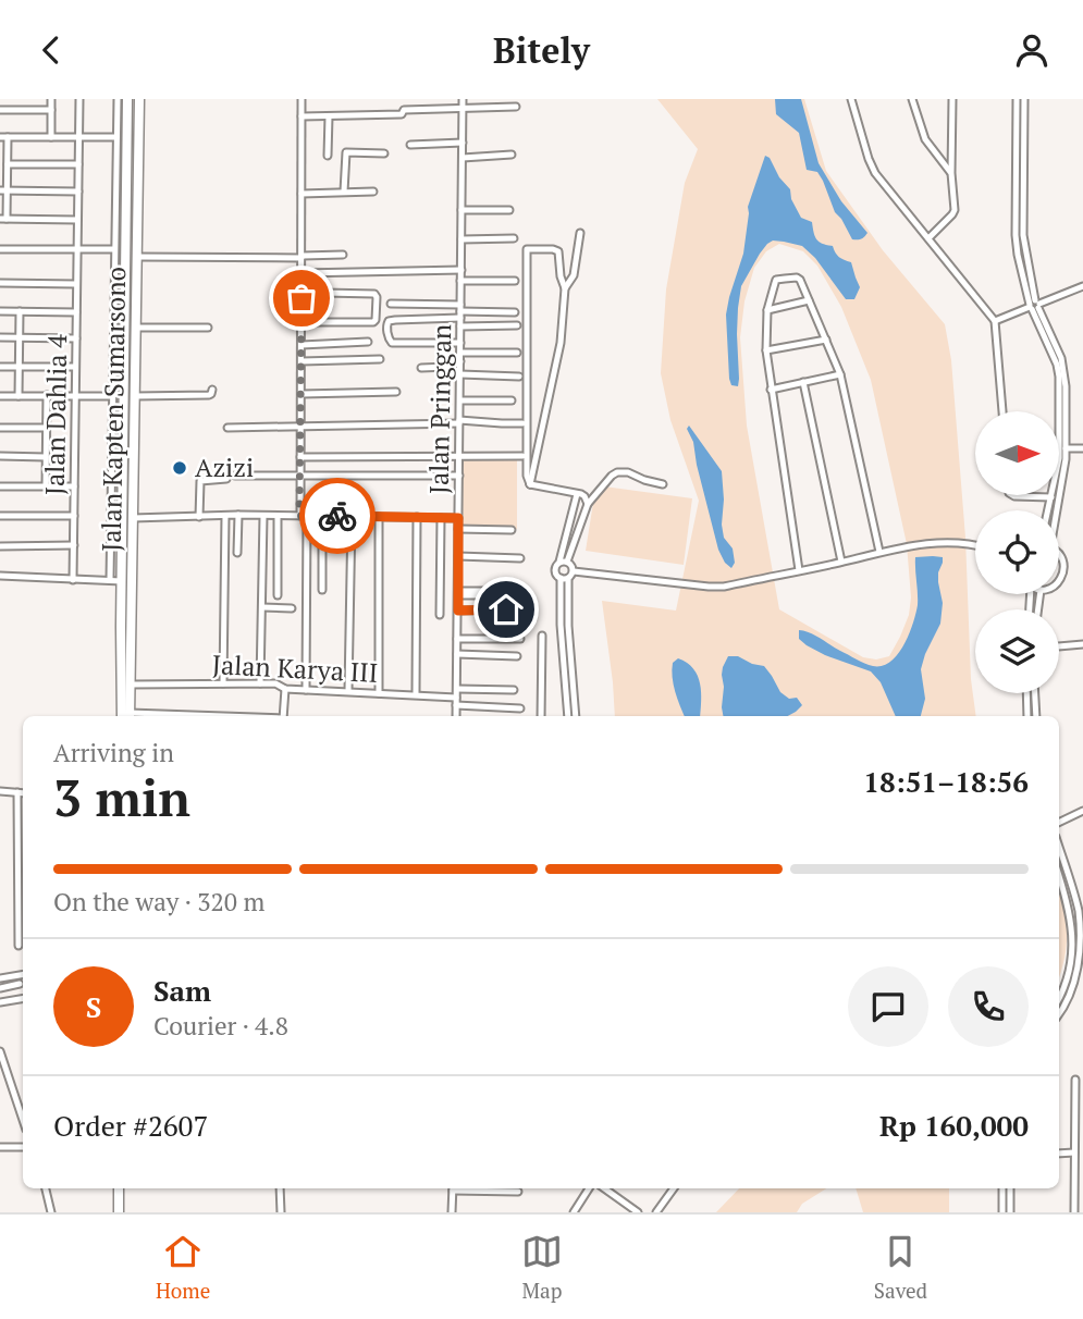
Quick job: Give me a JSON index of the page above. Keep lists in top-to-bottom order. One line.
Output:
{"streets":{"highway":["Jalan Kapten Sumarsono"],"street":["Jalan Pringgan","Jalan Dahlia 4","Jalan Karya III"]},"crossings":[["Jalan Kapten Sumarsono","Jalan Karya III"],["Jalan Pringgan","Jalan Karya III"]],"places":["Azizi"],"north":"right","page":{"header":"Bitely","heading":["3 min","Arriving in","18:51–18:56"],"panel":["Sam","Courier · 4.8","Order #2607","Rp 160,000"],"bar":"On the way · 320 m","round":"S","tabs":["Home","Map","Saved"]}}
